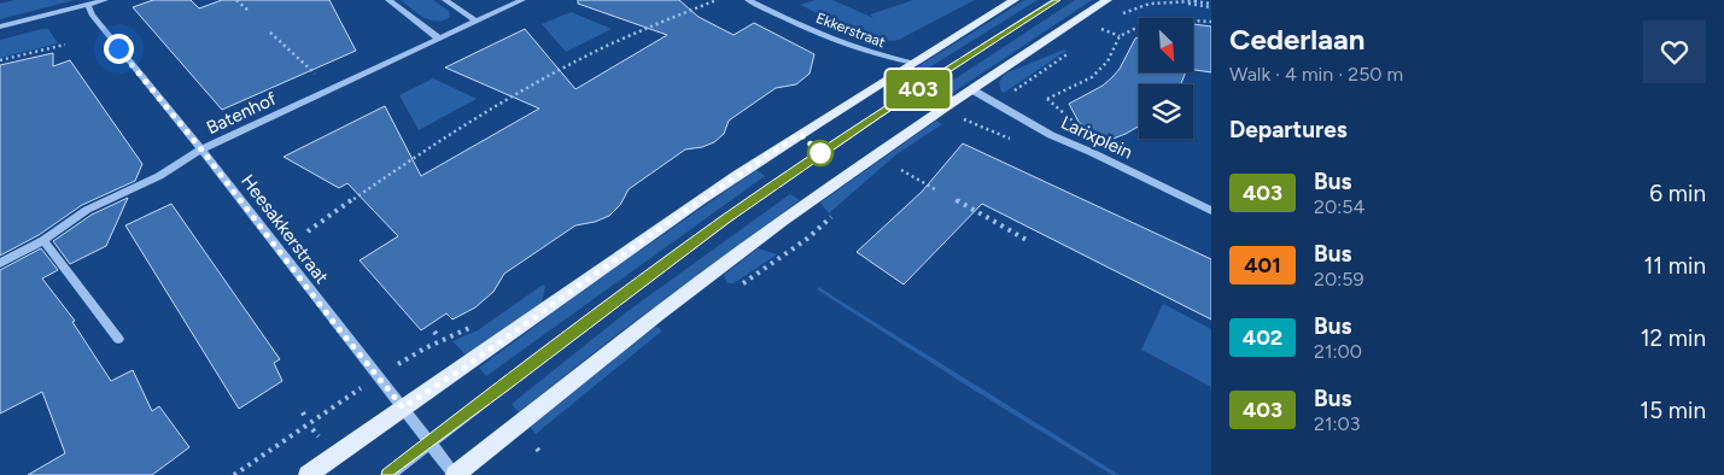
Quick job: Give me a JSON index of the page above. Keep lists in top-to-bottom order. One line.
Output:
{"streets":{"street":["Ekkerstraat","Batenhof","Larixplein","Heesakkerstraat"]},"crossings":[["Batenhof","Heesakkerstraat"]],"lines":["bus line 403"],"north":"bottom right","page":{"on_map":"403","heading":[["Cederlaan","Walk · 4 min · 250 m"],"Departures"],"list":[{"mark":"403","name":"Bus","note":"20:54","value":"6 min"},{"mark":"401","name":"Bus","note":"20:59","value":"11 min"},{"mark":"402","name":"Bus","note":"21:00","value":"12 min"},{"mark":"403","name":"Bus","note":"21:03","value":"15 min"}]}}
